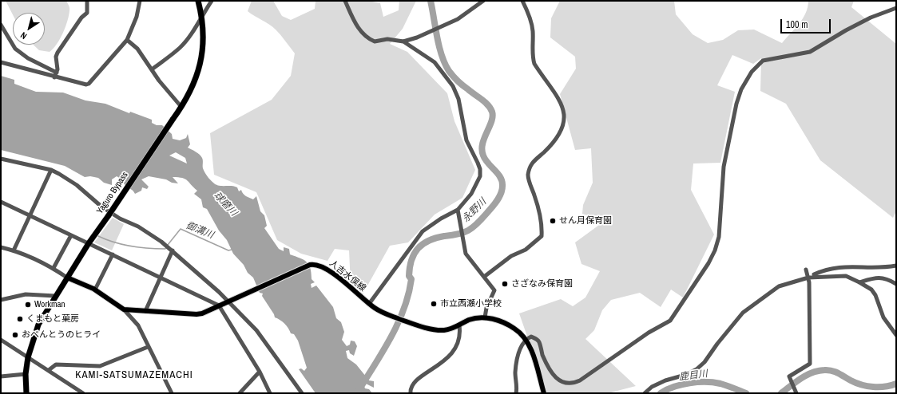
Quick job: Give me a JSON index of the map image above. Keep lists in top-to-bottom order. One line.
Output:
{"streets":{"highway":["Yaguro Bypass"],"main road":["人吉水俣線"]},"districts":["KAMI-SATSUMAZEMACHI"],"water":["球磨川","永野川","御溝川","鹿目川"],"places":["せん月保育園","さざなみ保育園","市立西瀬小学校","Workman","くまもと菓房","おべんとうのヒライ"],"scale_bar":"100 m","north":"bottom left"}
